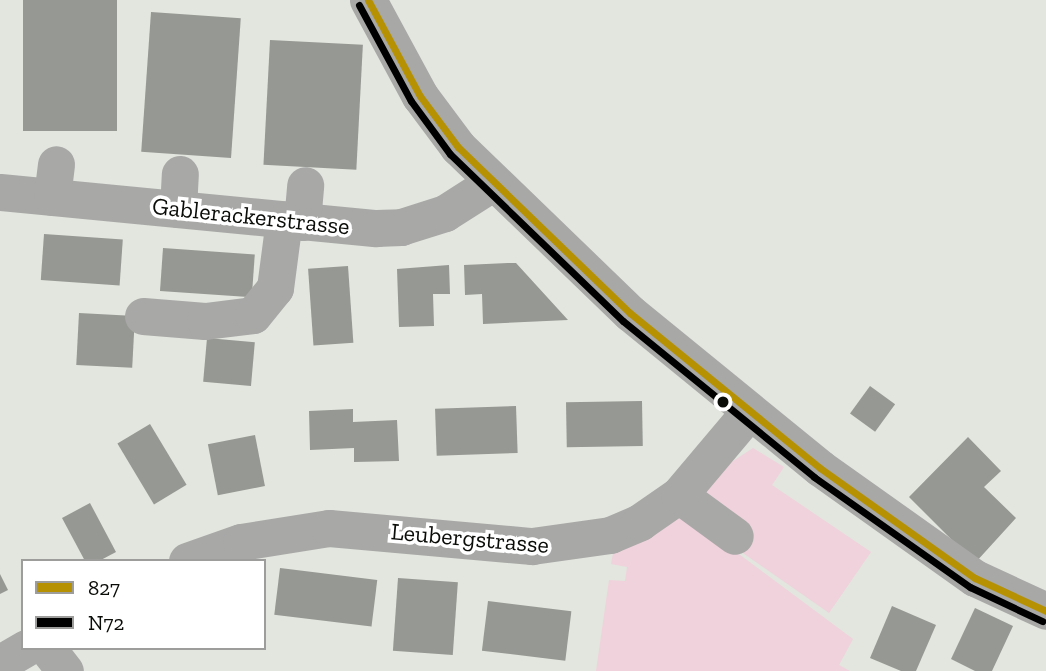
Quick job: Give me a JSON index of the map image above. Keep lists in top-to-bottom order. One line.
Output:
{"streets":{"street":["Gablerackerstrasse","Leubergstrasse"]},"lines":["transit line 827","transit line N72"],"legend":["827","N72"]}
